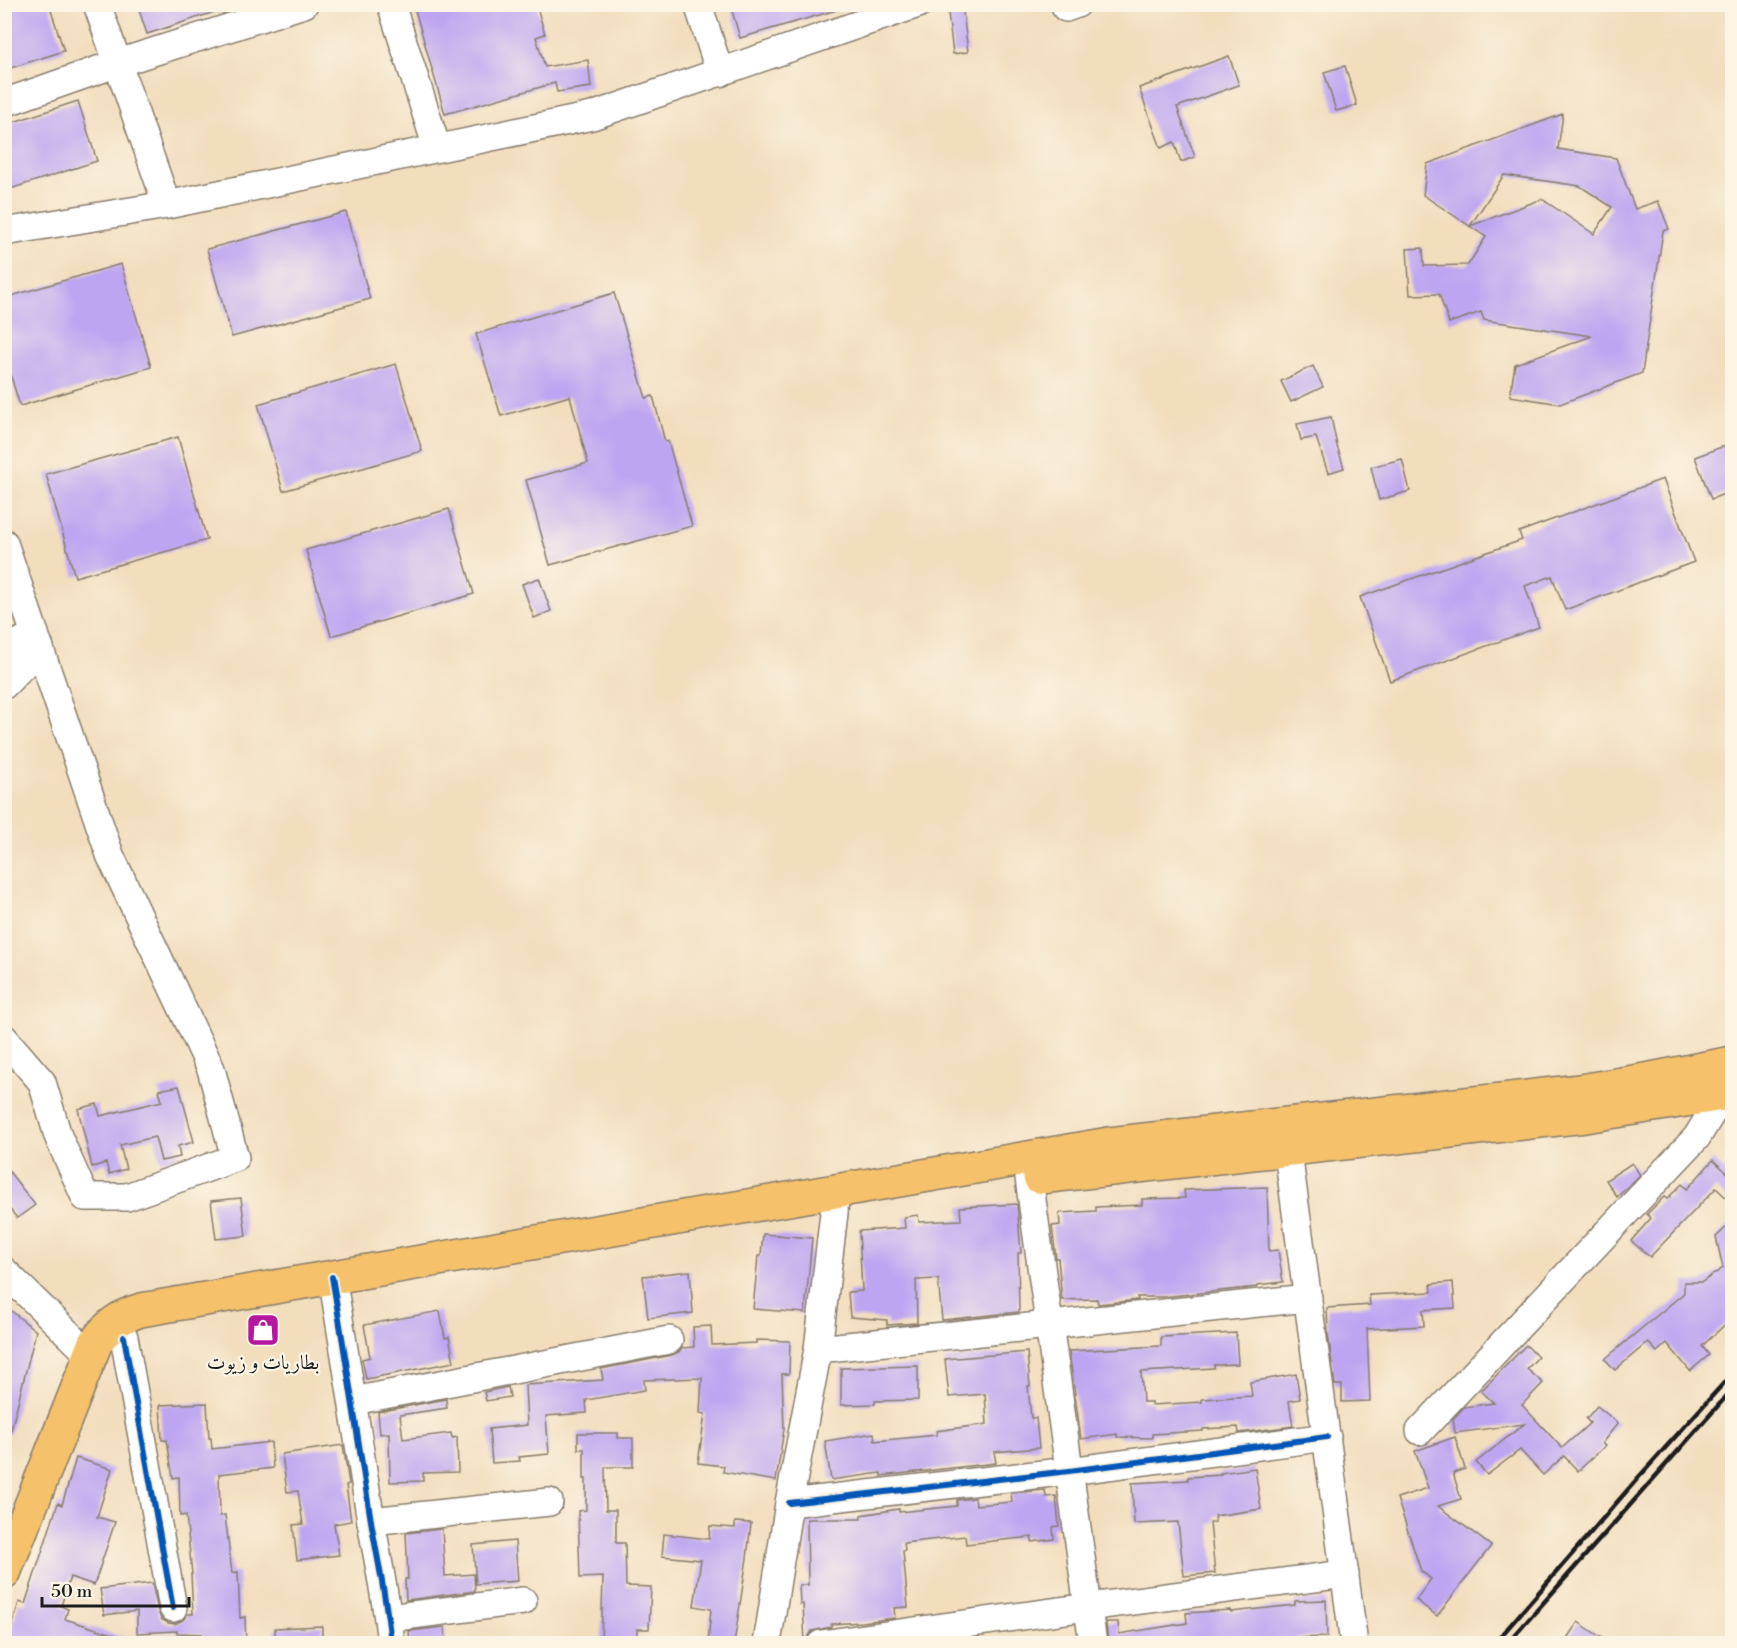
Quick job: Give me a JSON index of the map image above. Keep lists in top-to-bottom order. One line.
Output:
{"places":{"shop":["بطاريات و زيوت"]},"scale_bar":"50 m"}
